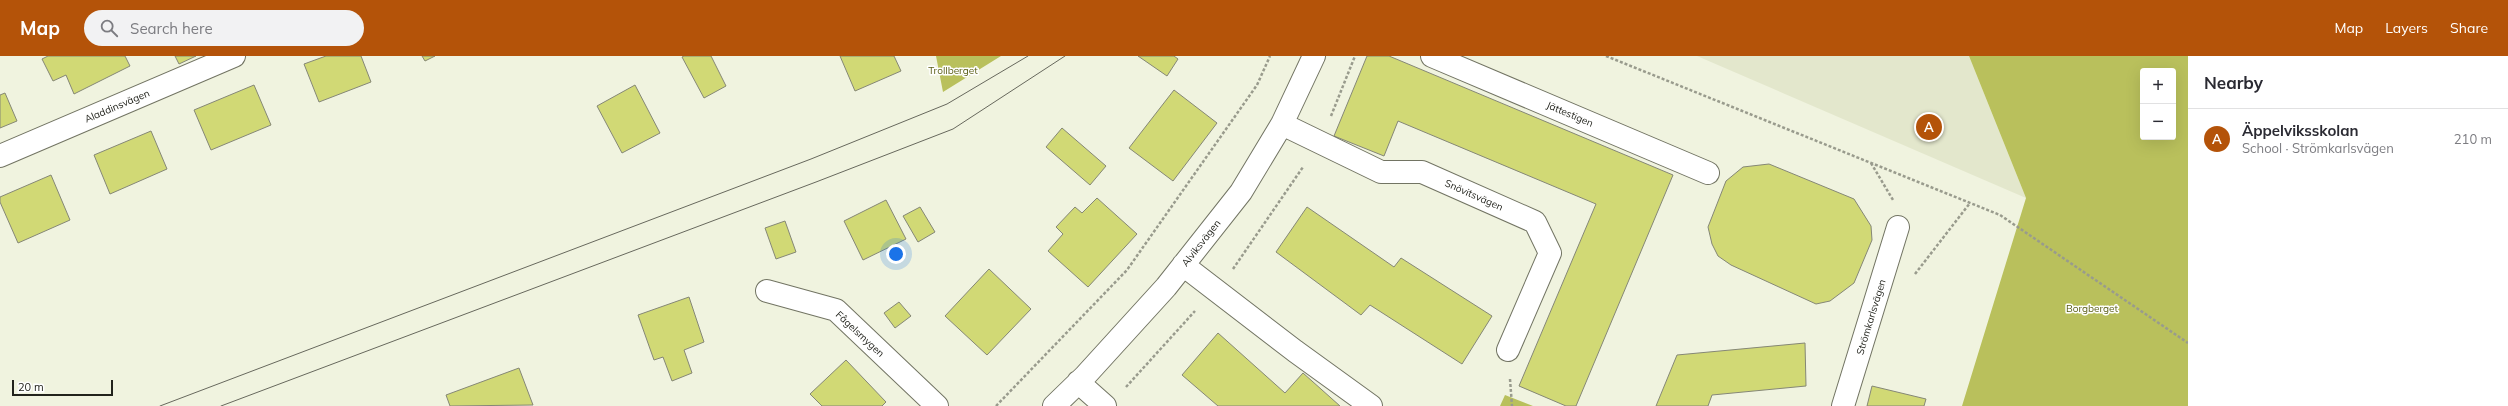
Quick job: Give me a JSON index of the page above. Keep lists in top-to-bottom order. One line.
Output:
{"streets":{"street":["Aladdinsvägen","Jättestigen","Snövitsvägen","Alviksvägen","Strömkarlsvägen","Fågelsmygen"]},"crossings":[["Snövitsvägen","Alviksvägen"]],"parks":["Trollberget","Borgberget"],"scale_bar":"20 m","page":{"header":"Map","search":"Search here","nav":["Map","Layers","Share"],"heading":"Nearby","map_buttons":["+","−"],"list":[{"mark":"A","name":"Äppelviksskolan","note":"School · Strömkarlsvägen","value":"210 m"}],"pins":"A","scale":"20 m"}}
